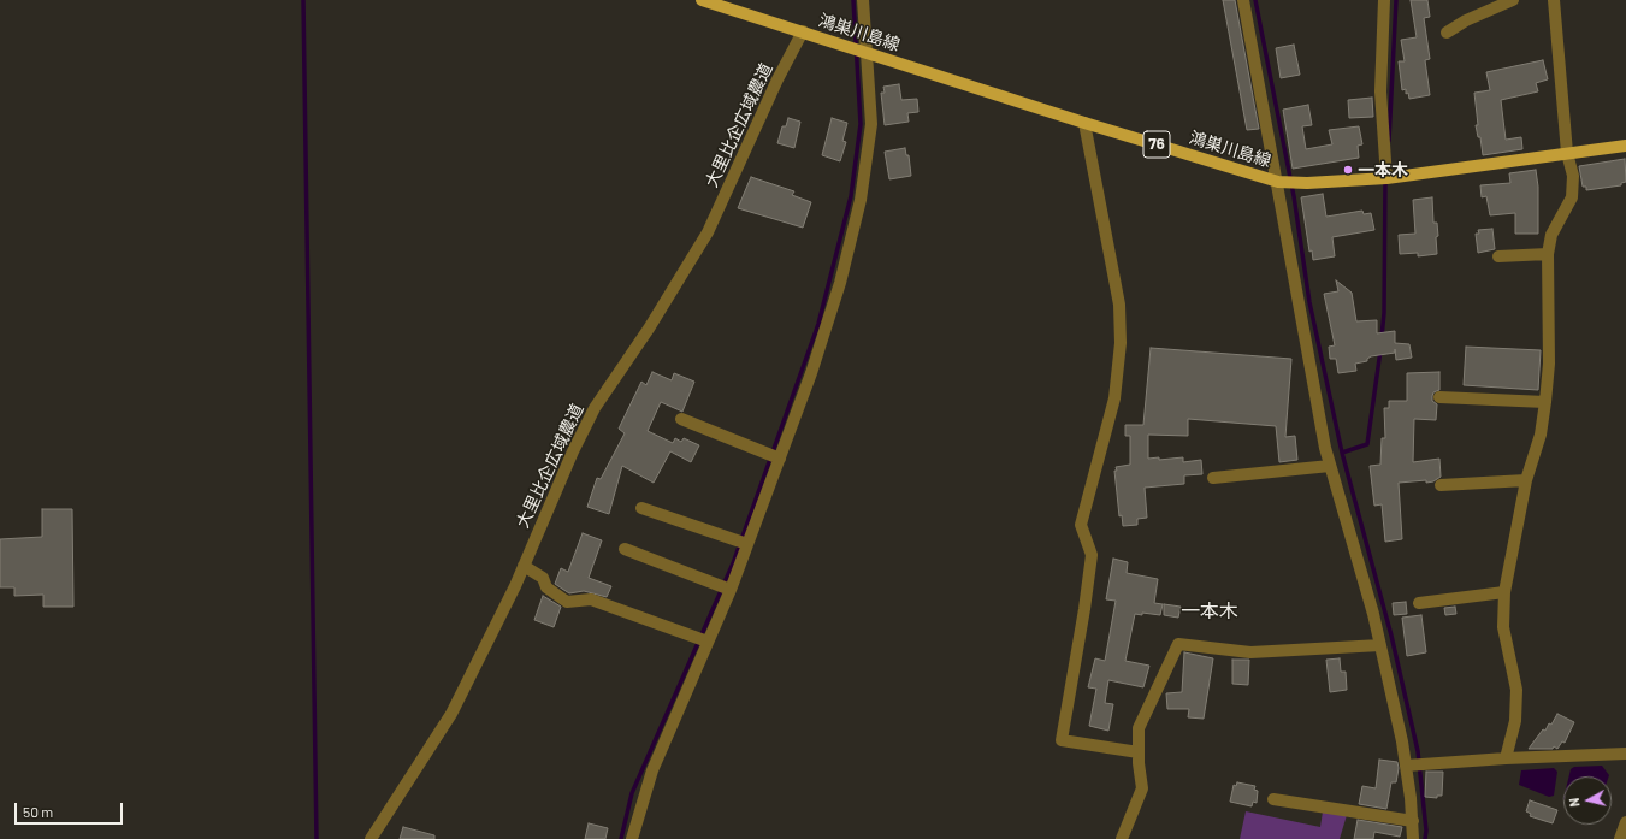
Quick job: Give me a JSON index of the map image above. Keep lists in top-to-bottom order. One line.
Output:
{"streets":{"main road":["鴻巣川島線","76"],"street":["大里比企広域農道"]},"crossings":[["鴻巣川島線","大里比企広域農道"]],"districts":["一本木"],"places":["一本木"],"scale_bar":"50 m","north":"left"}
